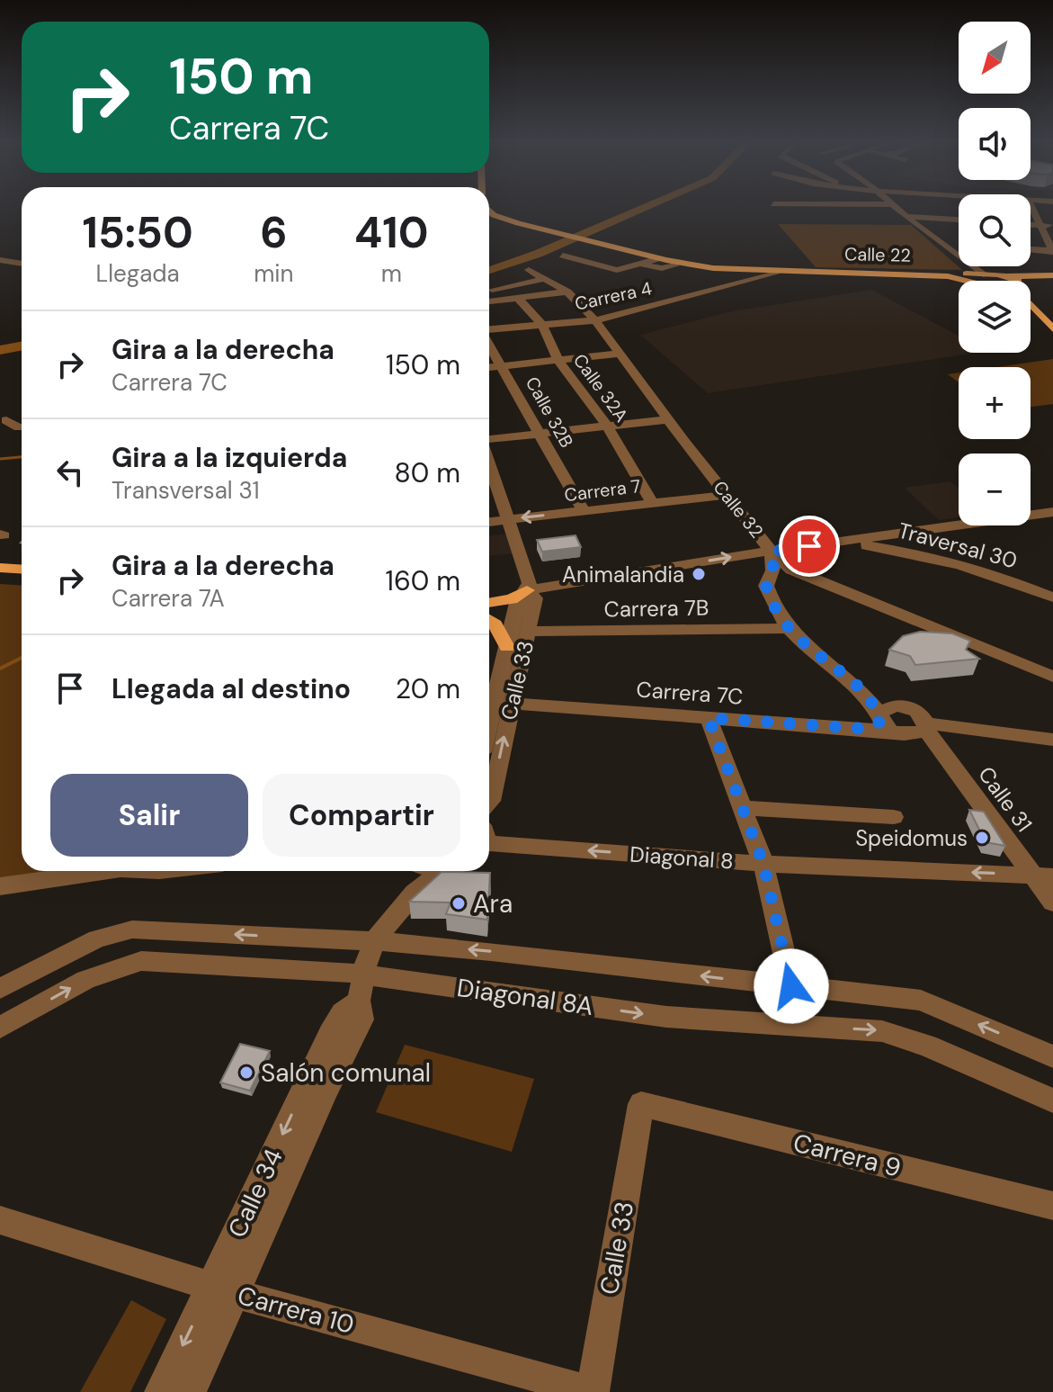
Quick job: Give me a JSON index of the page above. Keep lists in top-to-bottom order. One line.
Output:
{"streets":{"main road":["Calle 22"],"street":["Carrera 4","Calle 32A","Calle 32B","Carrera 7","Calle 32","Traversal 30","Carrera 7B","Calle 33","Carrera 7C","Calle 31","Diagonal 8","Diagonal 8A","Carrera 9","Calle 34","Carrera 10"]},"crossings":[["Calle 22","Carrera 4"],["Carrera 4","Calle 32A"],["Carrera 4","Calle 32"],["Calle 32A","Carrera 7"],["Calle 32B","Carrera 7"],["Carrera 7","Calle 32"],["Carrera 7","Calle 33"],["Carrera 7B","Calle 33"],["Calle 33","Carrera 7C"],["Calle 33","Carrera 9"],["Calle 33","Carrera 10"],["Carrera 7C","Calle 31"],["Calle 31","Diagonal 8"],["Diagonal 8A","Calle 34"],["Calle 34","Carrera 10"]],"one_way":["Diagonal 8"],"places":["Animalandia","Speidomus","Ara","Salón comunal"],"north":"bottom left","page":{"map_buttons":["+","−"],"turn":["150 m","Carrera 7C"],"eta":["15:50","Llegada","6","min","410","m"],"list":[{"name":"Gira a la derecha","note":"Carrera 7C","value":"150 m"},{"name":"Gira a la izquierda","note":"Transversal 31","value":"80 m"},{"name":"Gira a la derecha","note":"Carrera 7A","value":"160 m"},{"name":"Llegada al destino","value":"20 m"}],"buttons":["Salir","Compartir"]}}
